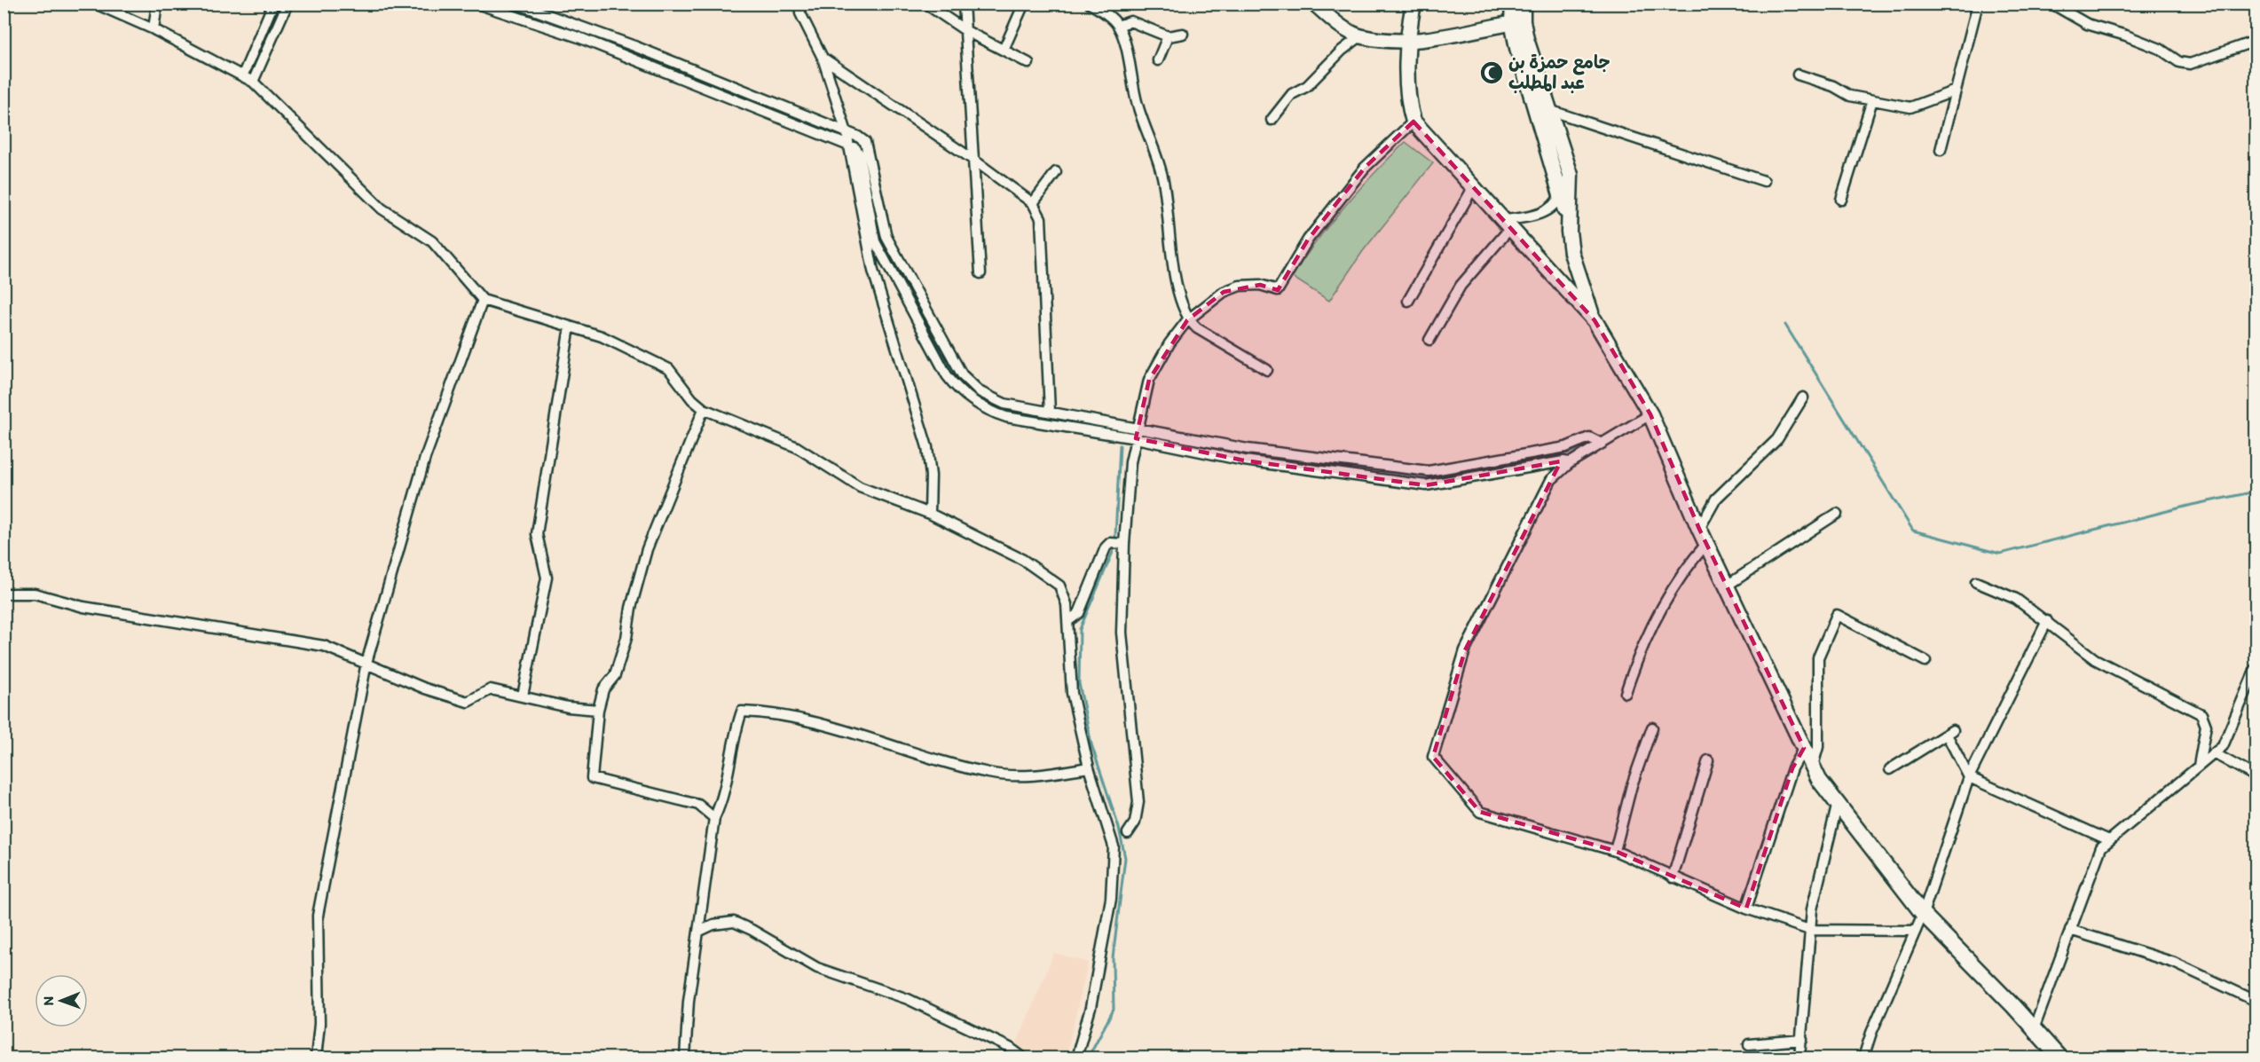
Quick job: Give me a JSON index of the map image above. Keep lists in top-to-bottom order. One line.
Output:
{"places":{"mosque":["جامع حمزة بن عبد المطلب"]},"north":"left"}
